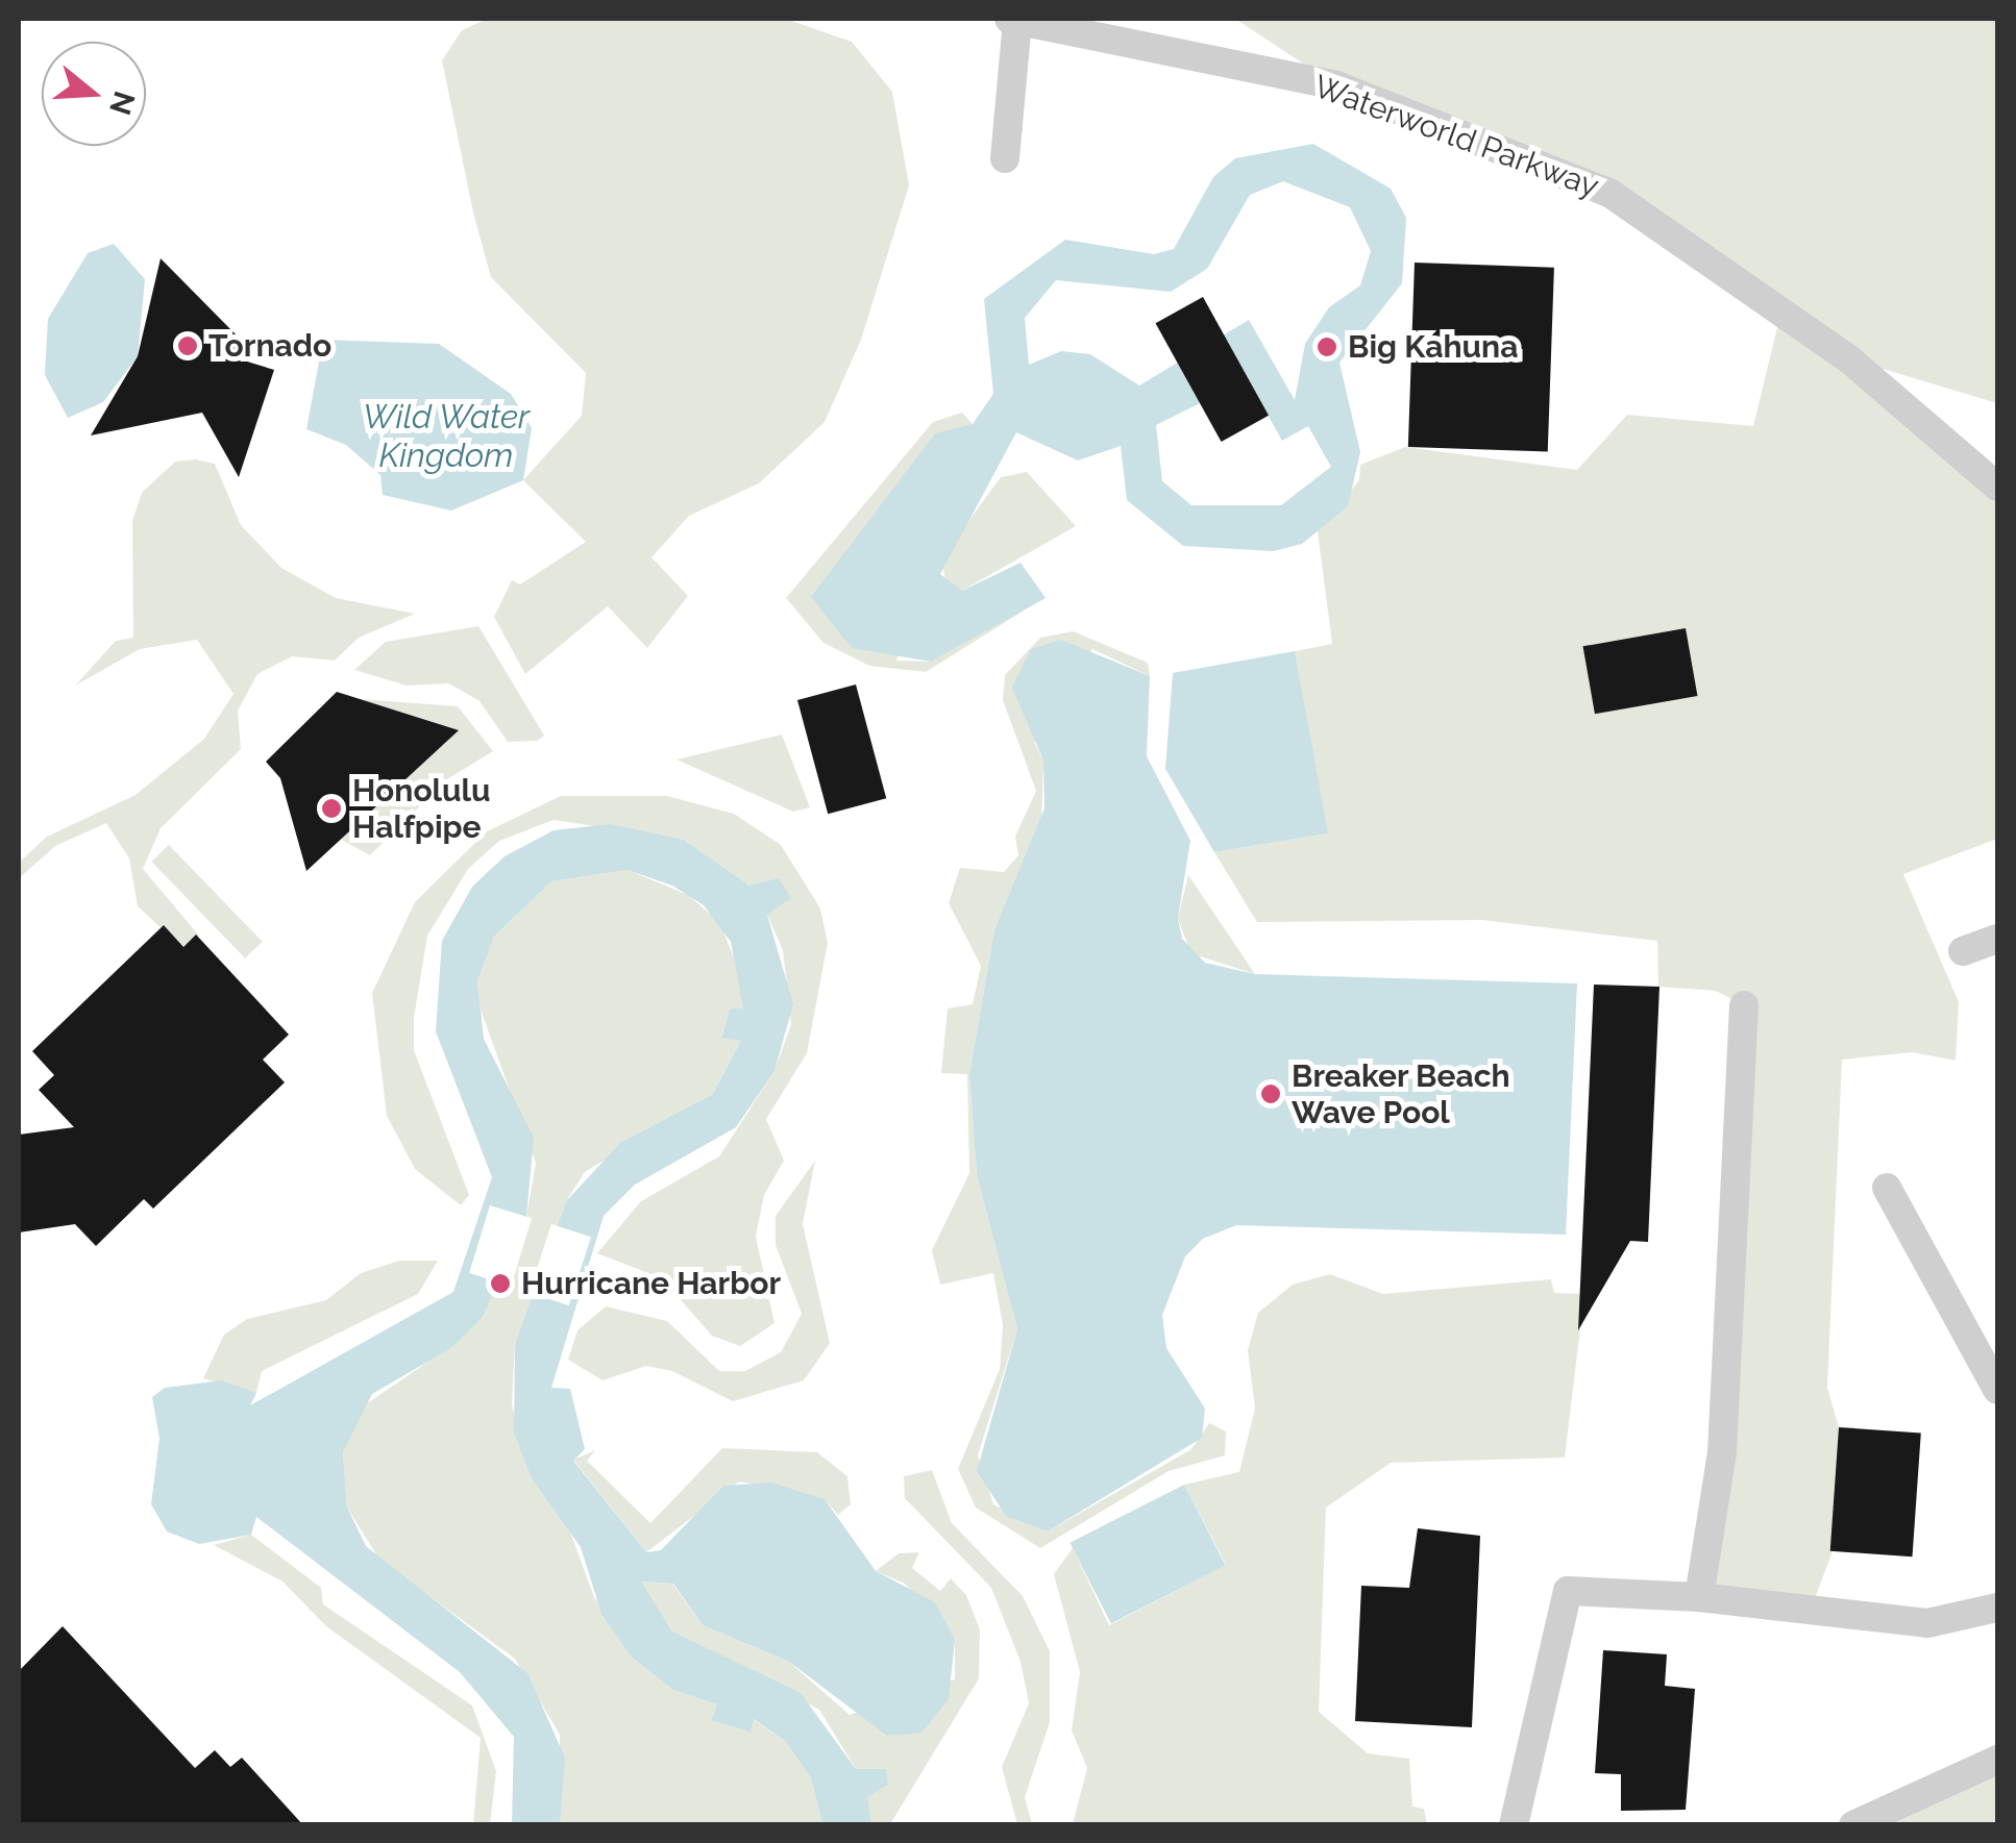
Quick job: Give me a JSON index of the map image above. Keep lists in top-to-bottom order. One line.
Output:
{"streets":{"lane":["Waterworld Parkway"]},"water":["Wild Water Kingdom"],"places":["Tornado","Big Kahuna","Honolulu Halfpipe","Breaker Beach Wave Pool","Hurricane Harbor"],"north":"right"}
